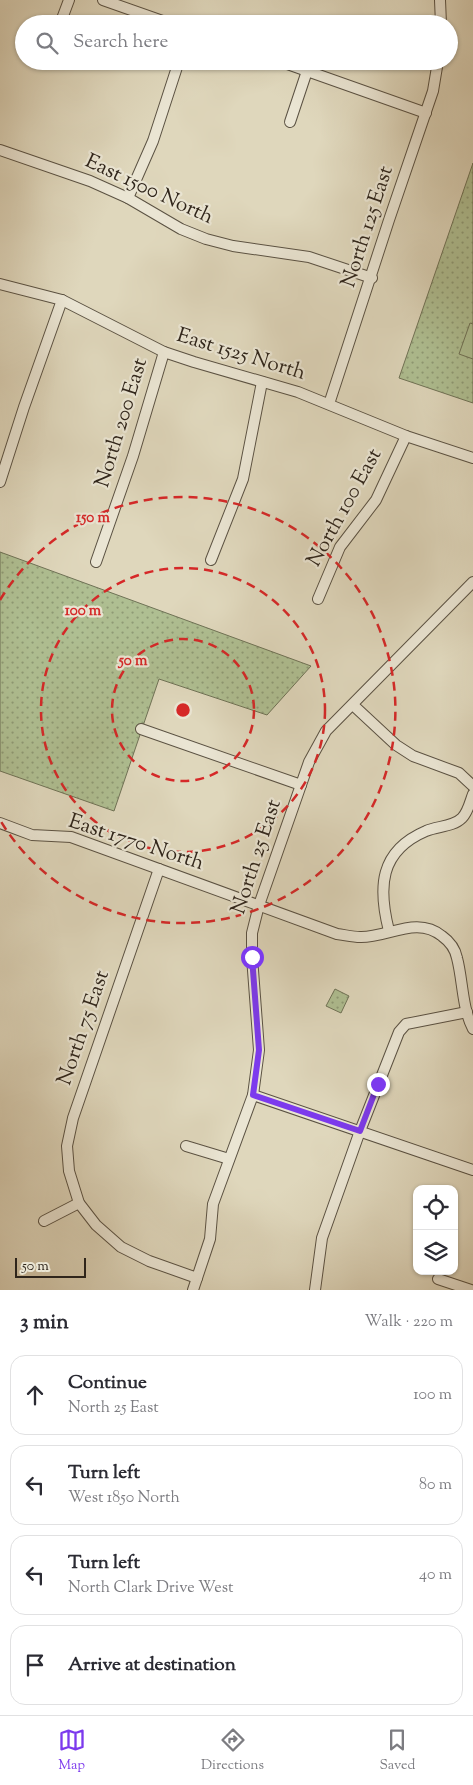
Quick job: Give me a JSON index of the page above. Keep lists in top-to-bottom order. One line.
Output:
{"streets":{"street":["East 1500 North","North 125 East","East 1525 North","North 200 East","North 100 East","East 1770 North","North 25 East","North 75 East"]},"crossings":[["East 1500 North","North 125 East"],["North 125 East","East 1525 North"],["East 1525 North","North 200 East"],["East 1525 North","North 100 East"],["East 1770 North","North 25 East"],["East 1770 North","North 75 East"],["North 25 East","North 75 East"]],"scale_bar":"50 m","page":{"search":"Search here","scale":"50 m","heading":["3 min","Walk · 220 m"],"list":[["Continue","North 25 East","100 m"],["Turn left","West 1850 North","80 m"],["Turn left","North Clark Drive West","40 m"],"Arrive at destination"],"nav":["Map","Directions","Saved"]},"rings":["150 m","100 m","50 m"]}
